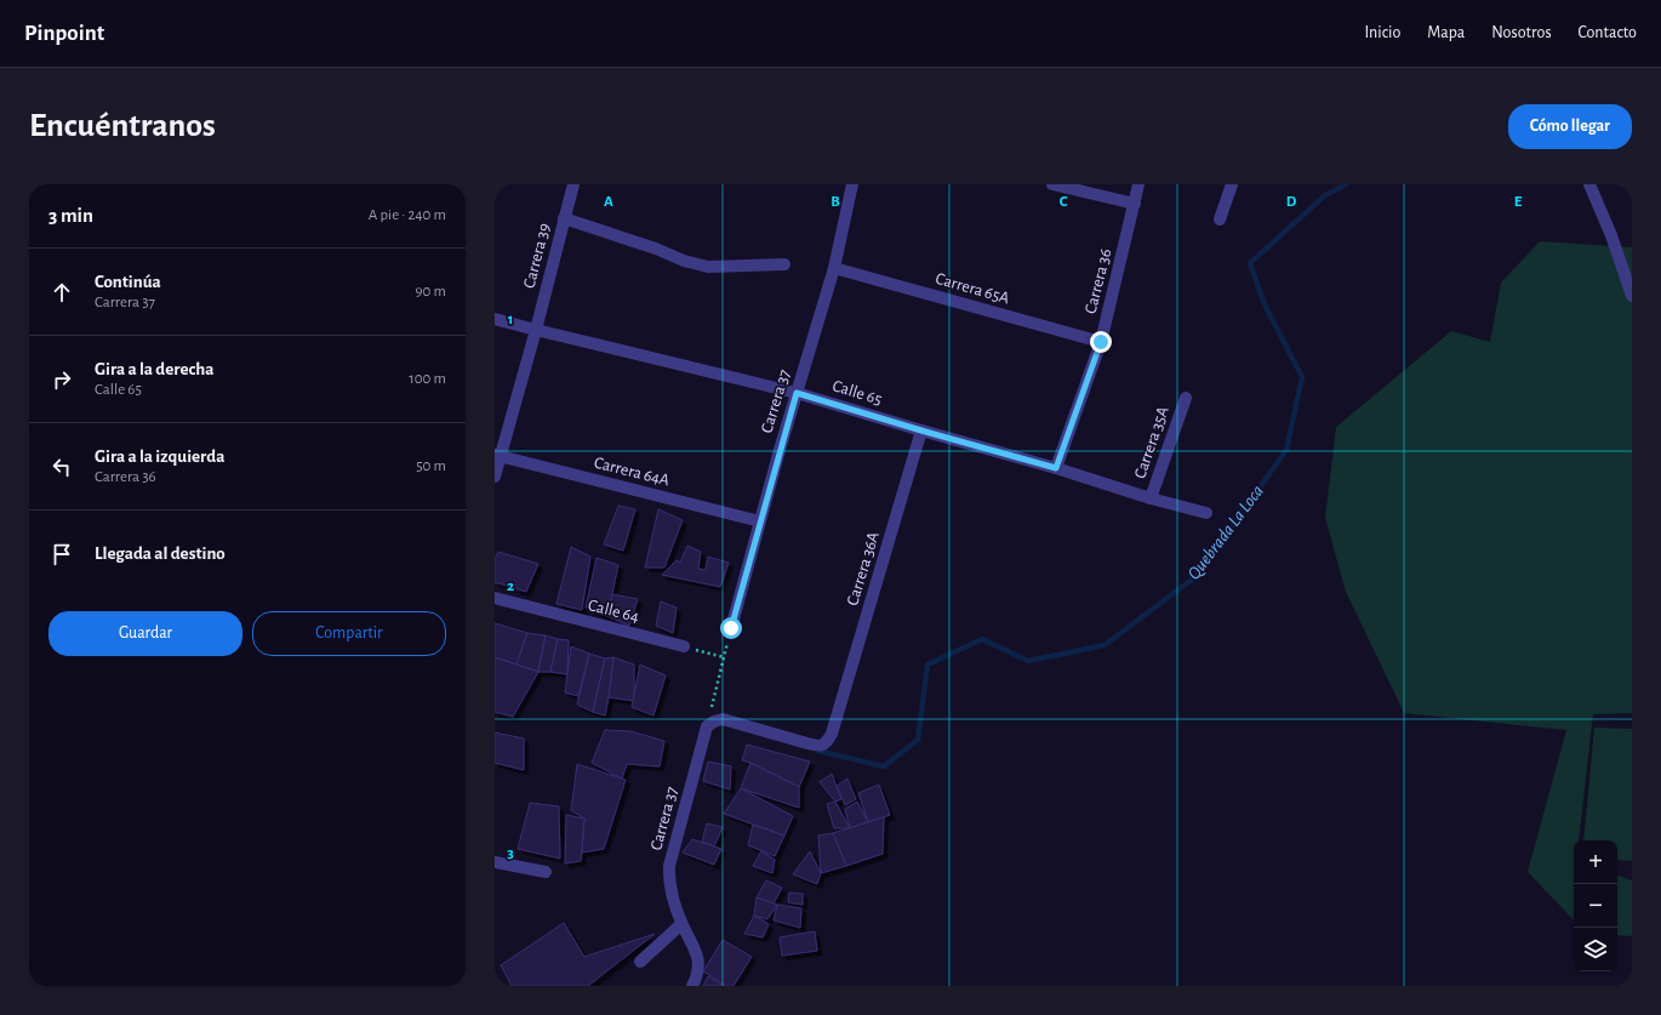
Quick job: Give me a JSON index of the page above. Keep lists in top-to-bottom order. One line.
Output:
{"streets":{"street":["Carrera 39","Carrera 36","Carrera 65A","Calle 65","Carrera 37","Carrera 35A","Carrera 64A","Carrera 36A","Calle 64"]},"crossings":[["Carrera 39","Calle 65"],["Carrera 39","Carrera 64A"],["Carrera 36","Carrera 65A"],["Carrera 36","Calle 65"],["Carrera 65A","Carrera 37"],["Calle 65","Carrera 37"],["Calle 65","Carrera 35A"],["Calle 65","Carrera 36A"],["Carrera 37","Carrera 64A"],["Carrera 37","Carrera 36A"]],"water":["Quebrada La Loca"],"page":{"header":"Pinpoint","nav":["Inicio","Mapa","Nosotros","Contacto"],"buttons":["Cómo llegar",["Guardar","Compartir"]],"title":"Encuéntranos","heading":["3 min","A pie · 240 m"],"list":[["Continúa","Carrera 37","90 m"],["Gira a la derecha","Calle 65","100 m"],["Gira a la izquierda","Carrera 36","50 m"],"Llegada al destino"],"map_buttons":["+","−"]},"grid":{"columns":["A","B","C","D","E"],"rows":["1","2","3"]}}
